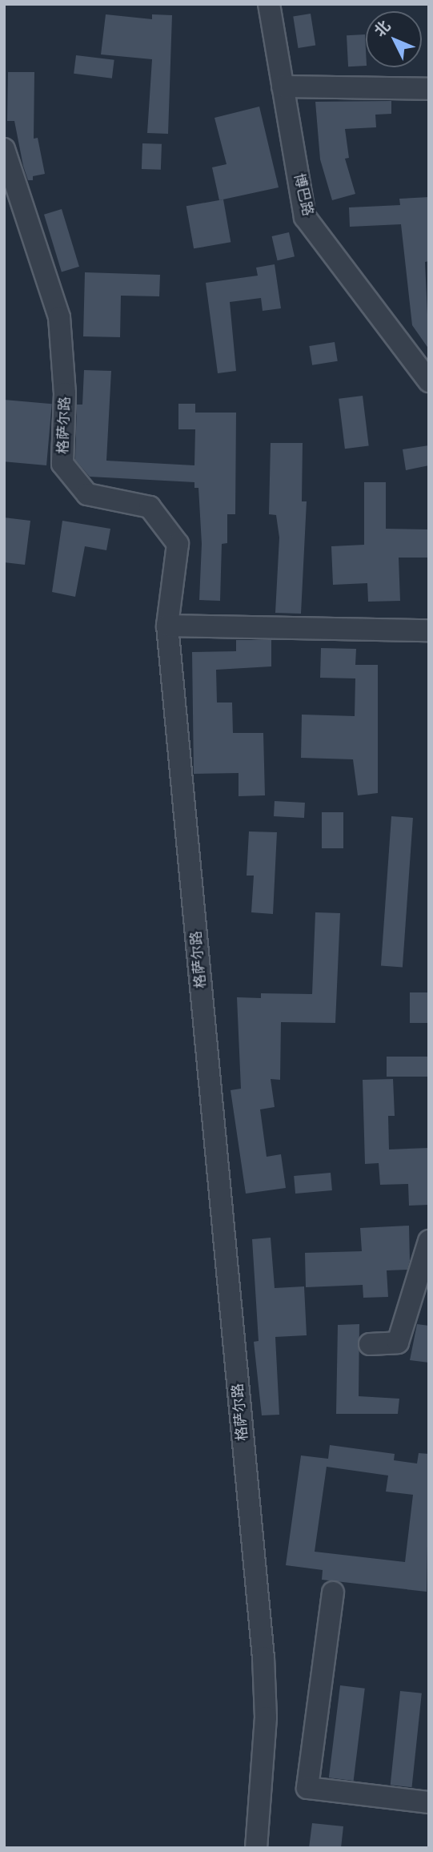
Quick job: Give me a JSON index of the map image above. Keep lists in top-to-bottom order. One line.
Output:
{"streets":{"street":["博巴路","格萨尔路"]},"north":"top left"}
